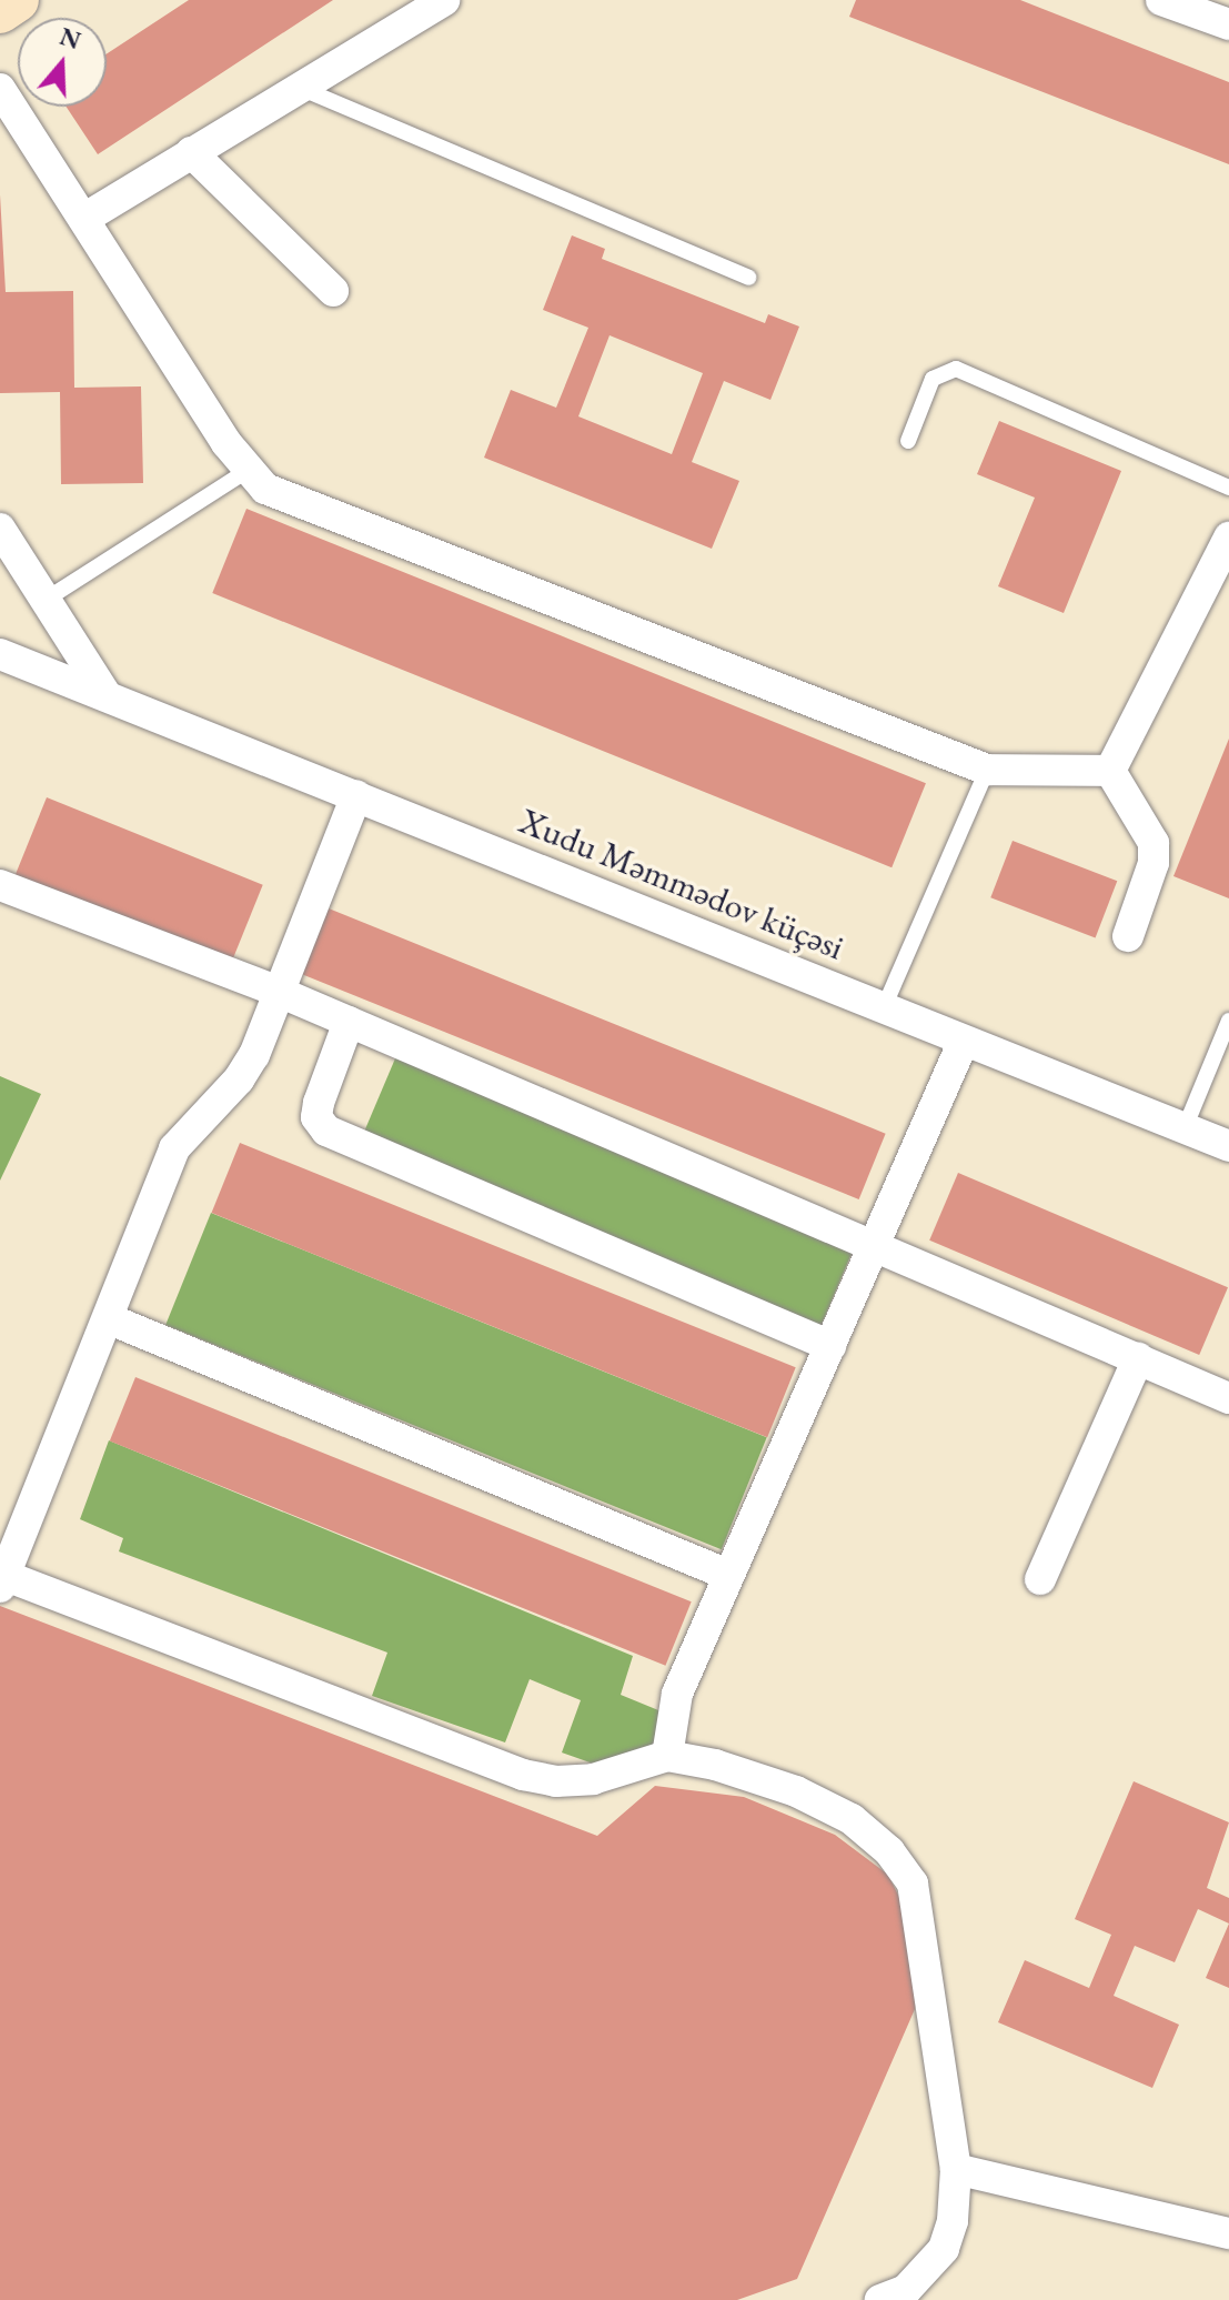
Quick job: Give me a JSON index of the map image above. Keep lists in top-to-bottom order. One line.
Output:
{"streets":{"street":["Xudu Məmmədov küçəsi"]},"north":"top"}
